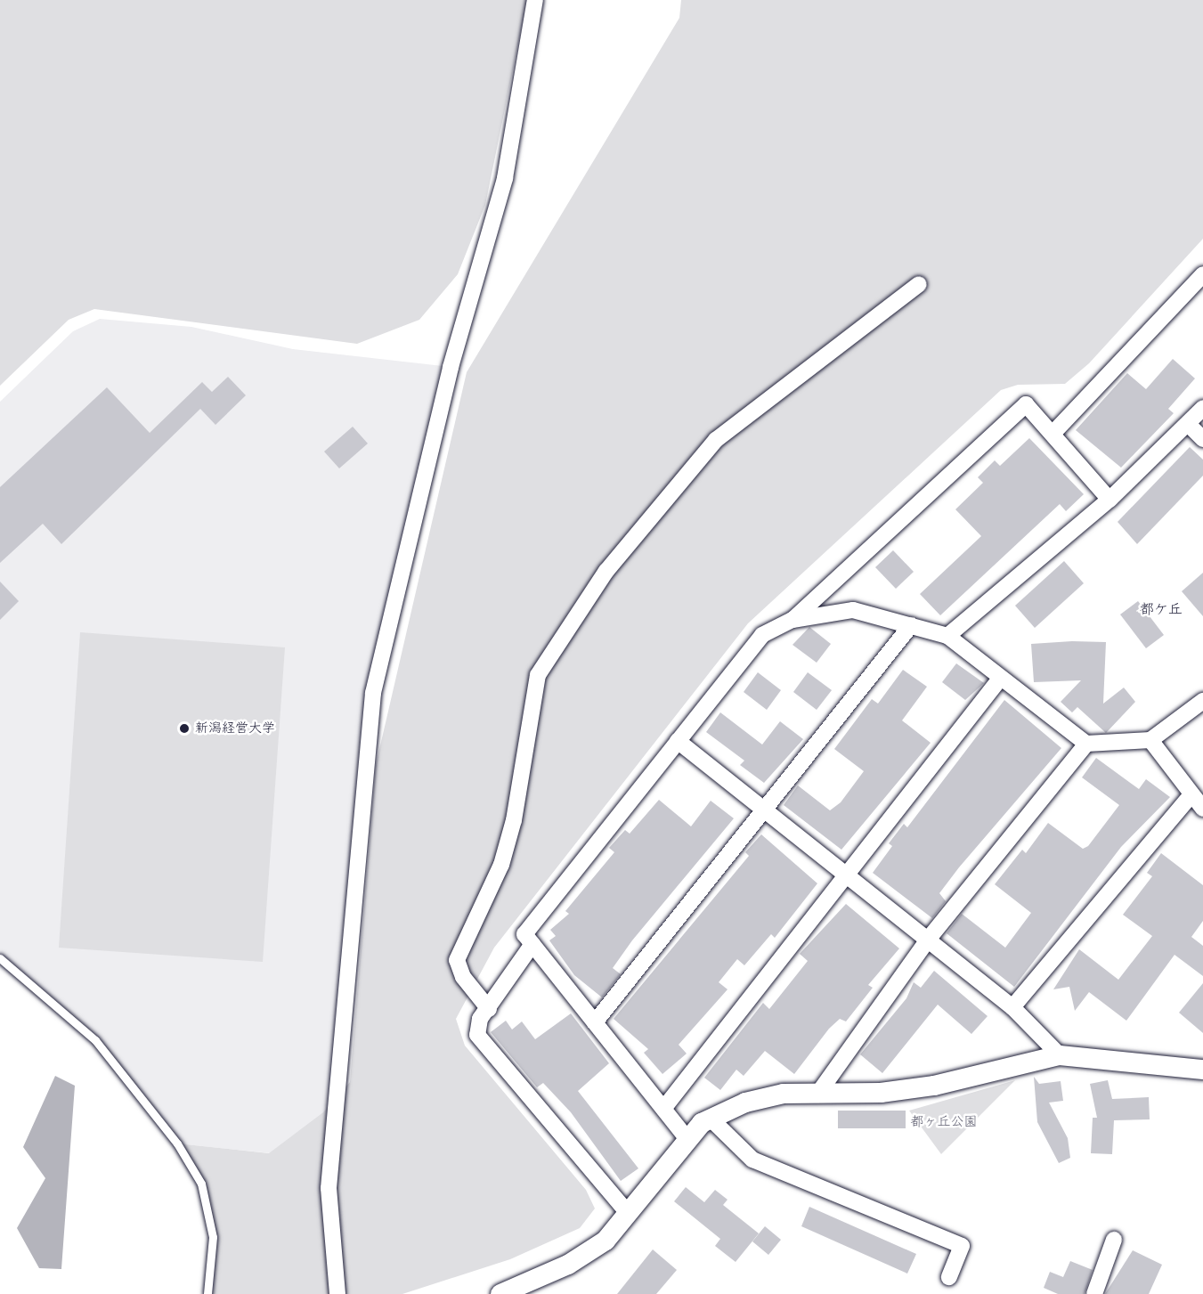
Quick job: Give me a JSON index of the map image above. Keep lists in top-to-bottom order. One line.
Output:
{"districts":["都ケ丘"],"parks":["都ヶ丘公園"],"places":["新潟経営大学"]}
